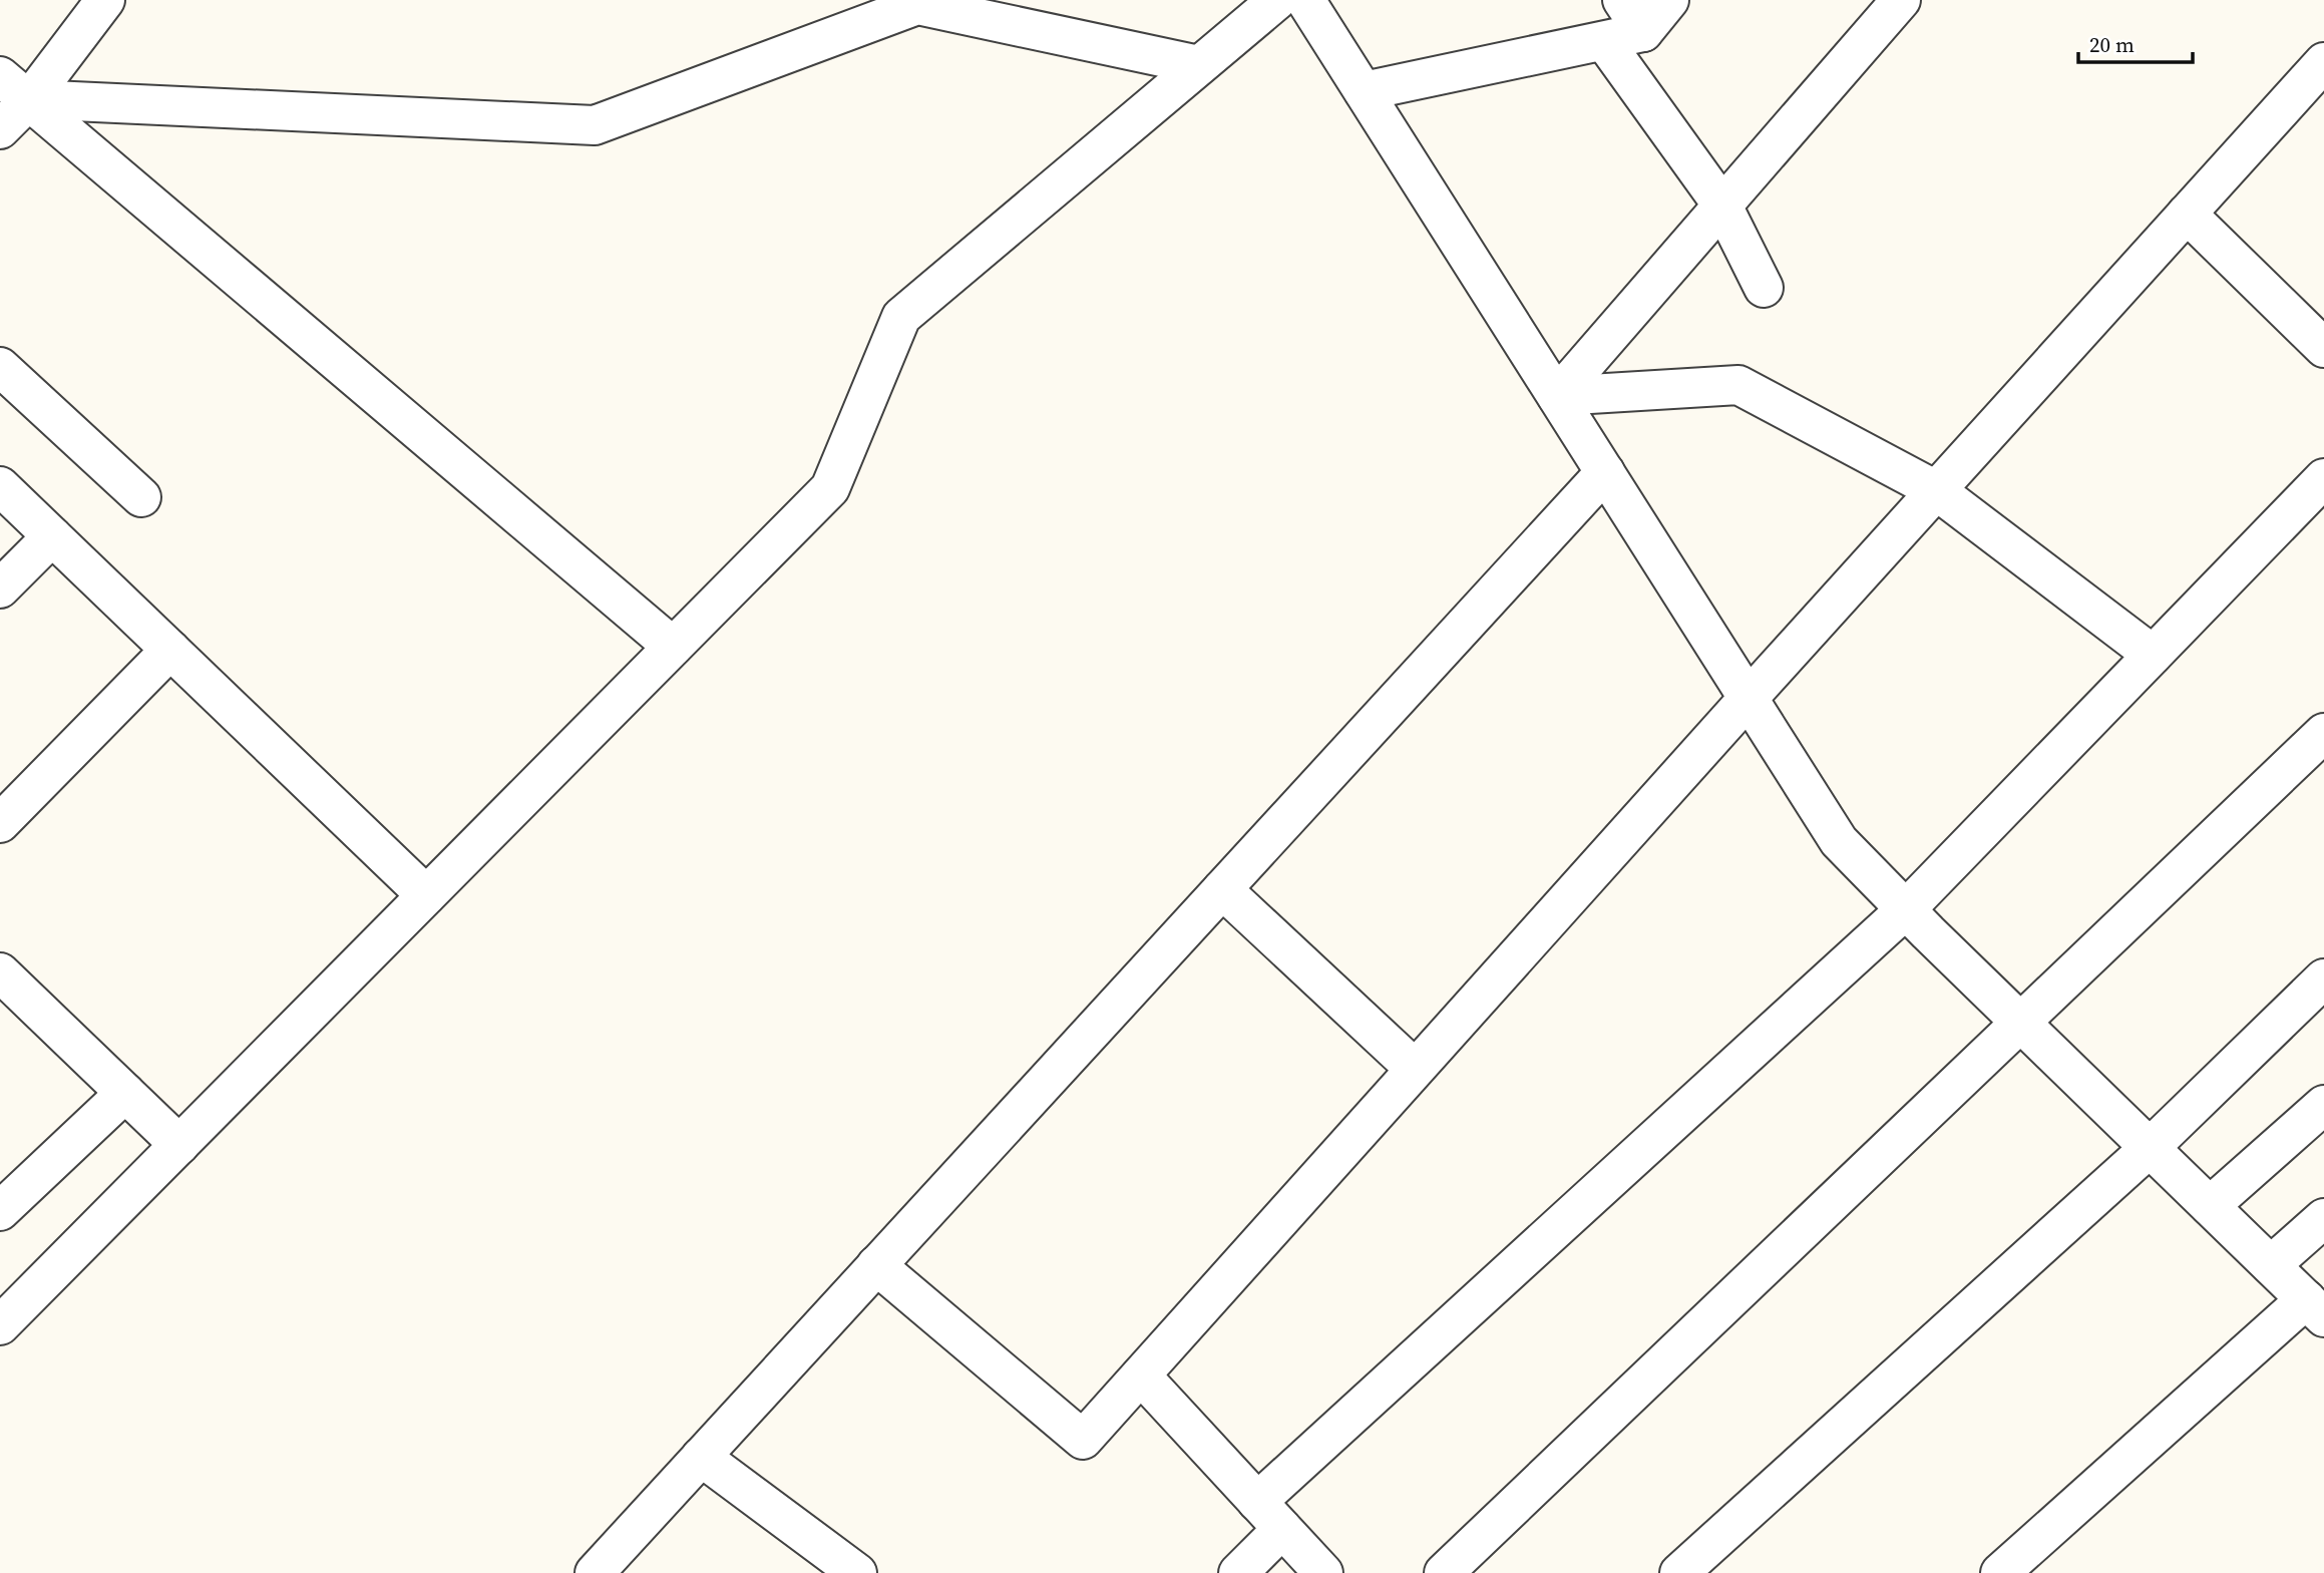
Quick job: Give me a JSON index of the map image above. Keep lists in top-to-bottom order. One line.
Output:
{"scale_bar":"20 m"}
